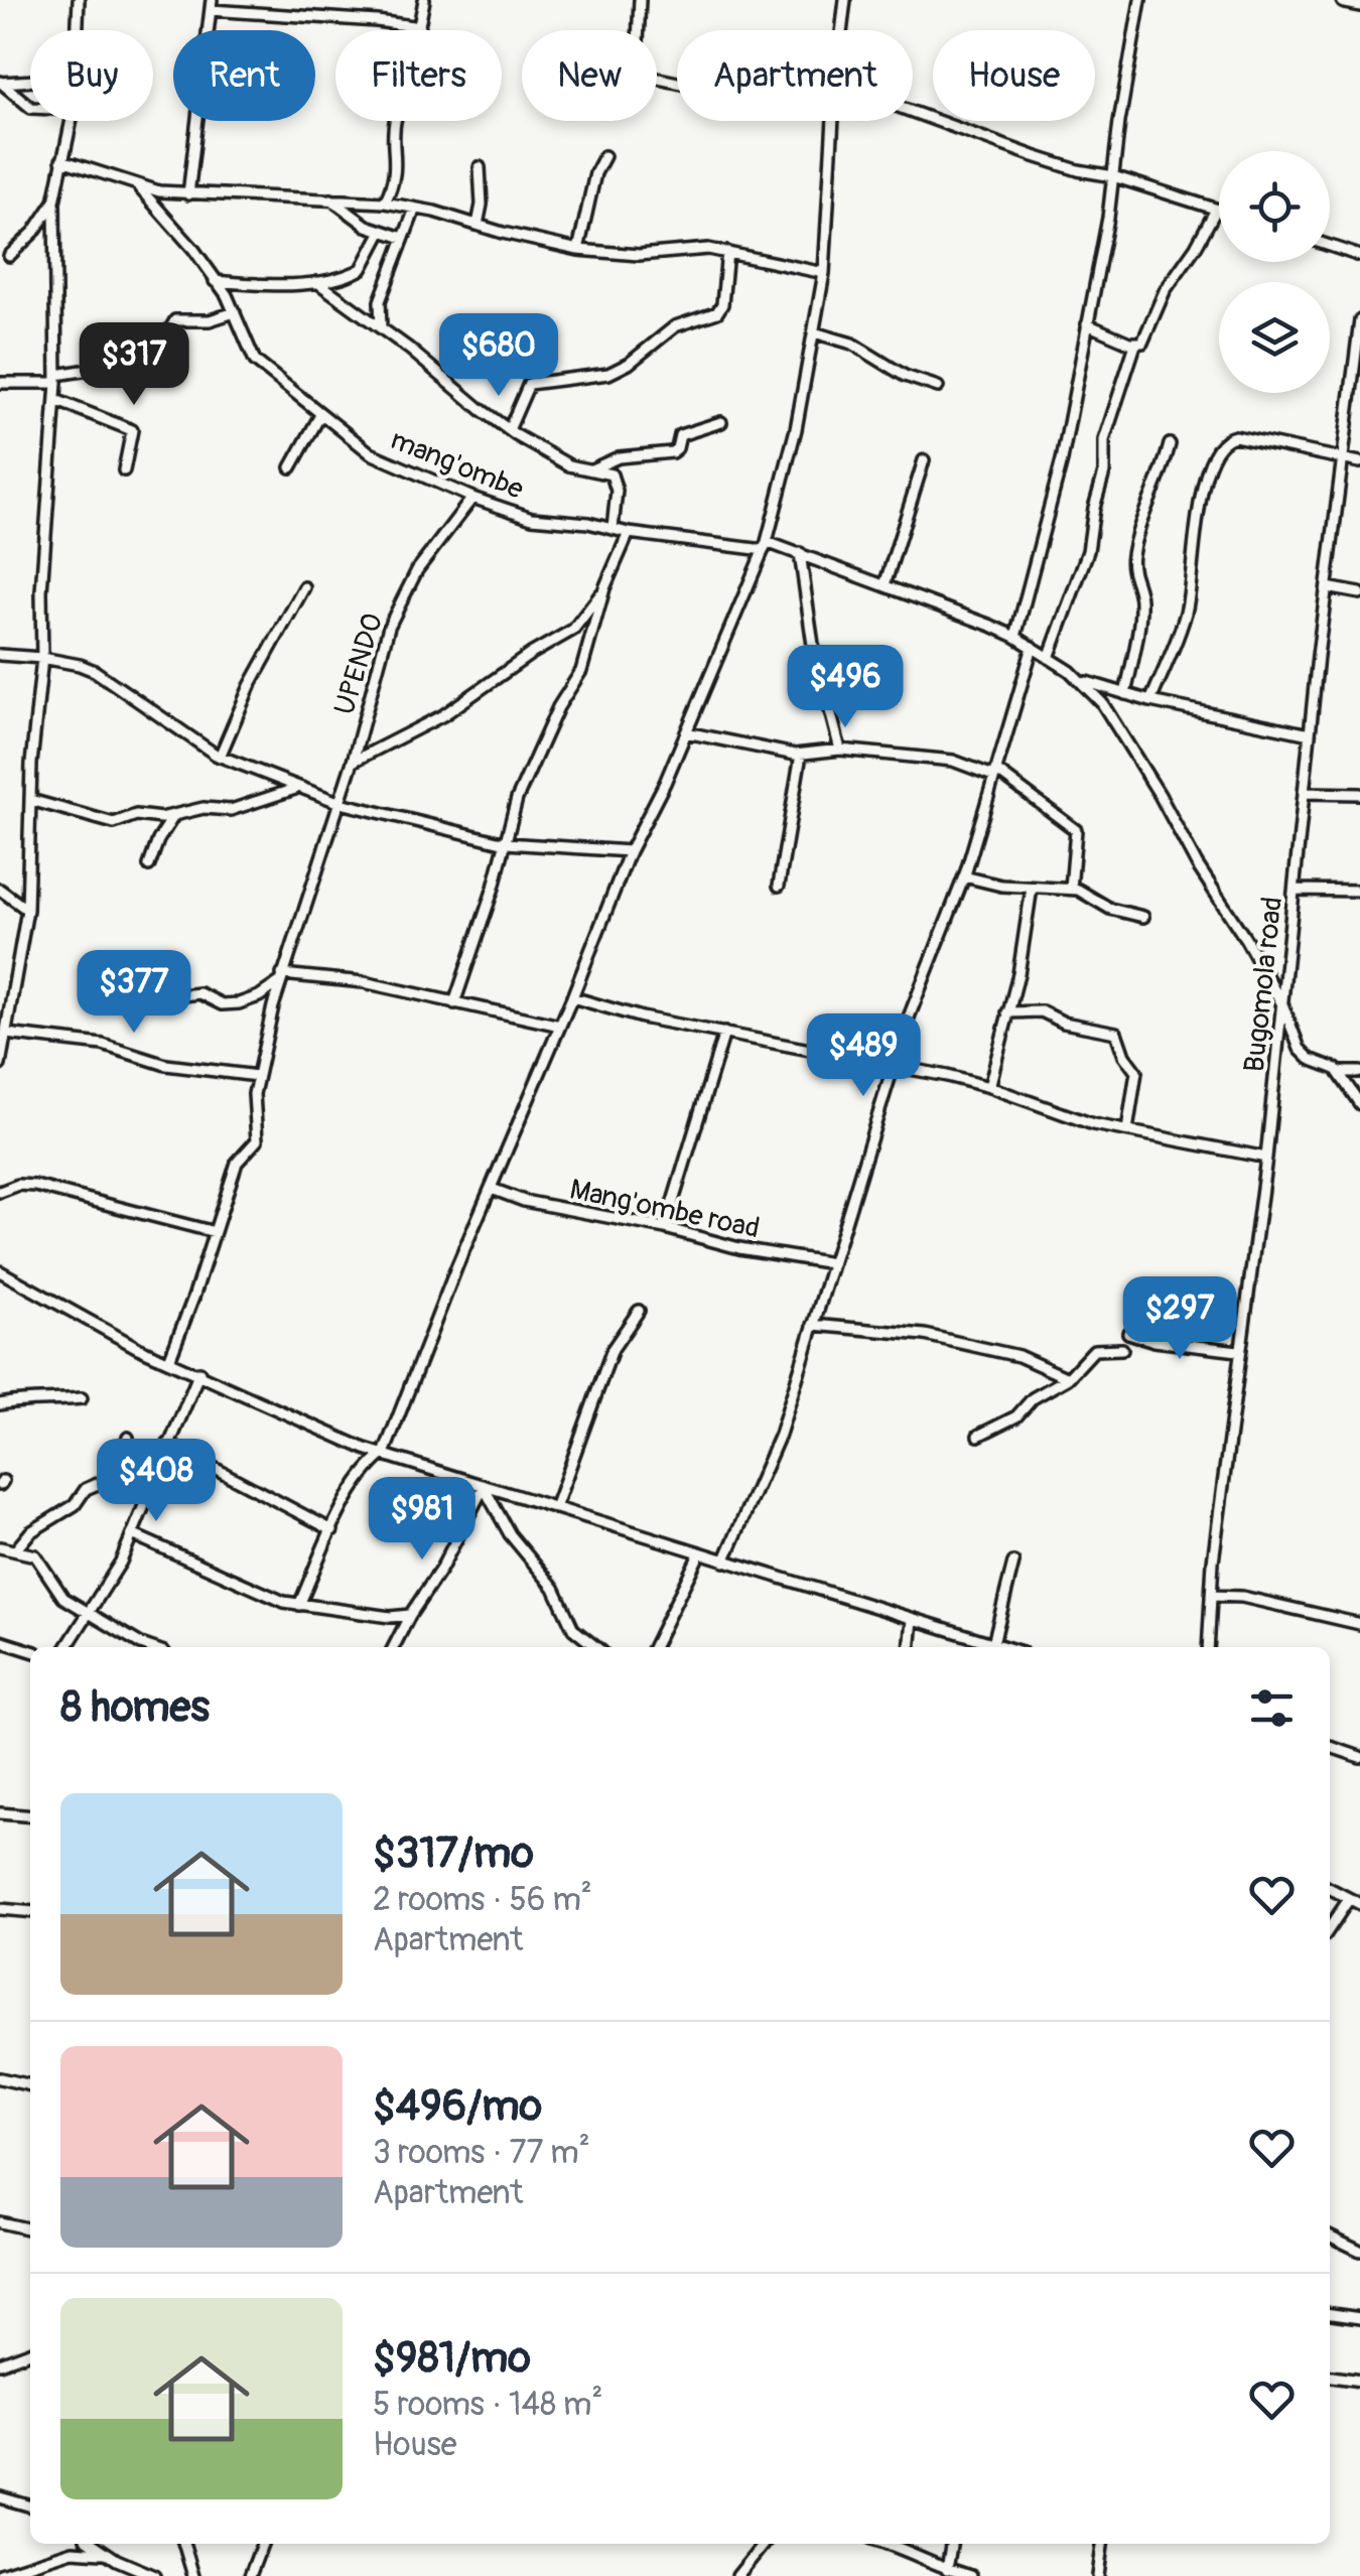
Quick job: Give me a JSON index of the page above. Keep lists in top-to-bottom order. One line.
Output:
{"streets":{"street":["mang'ombe","UPENDO","Bugomola road","Mang'ombe road"]},"crossings":[["mang'ombe","UPENDO"]],"page":{"chip":["Buy","Rent","Filters","New","Apartment","House"],"price":["$680","$317","$496","$377","$489","$297","$408","$981"],"heading":"8 homes","list":[{"name":"$317/mo","note":"2 rooms · 56 m² · Apartment"},{"name":"$496/mo","note":"3 rooms · 77 m² · Apartment"},{"name":"$981/mo","note":"5 rooms · 148 m² · House"}]}}
